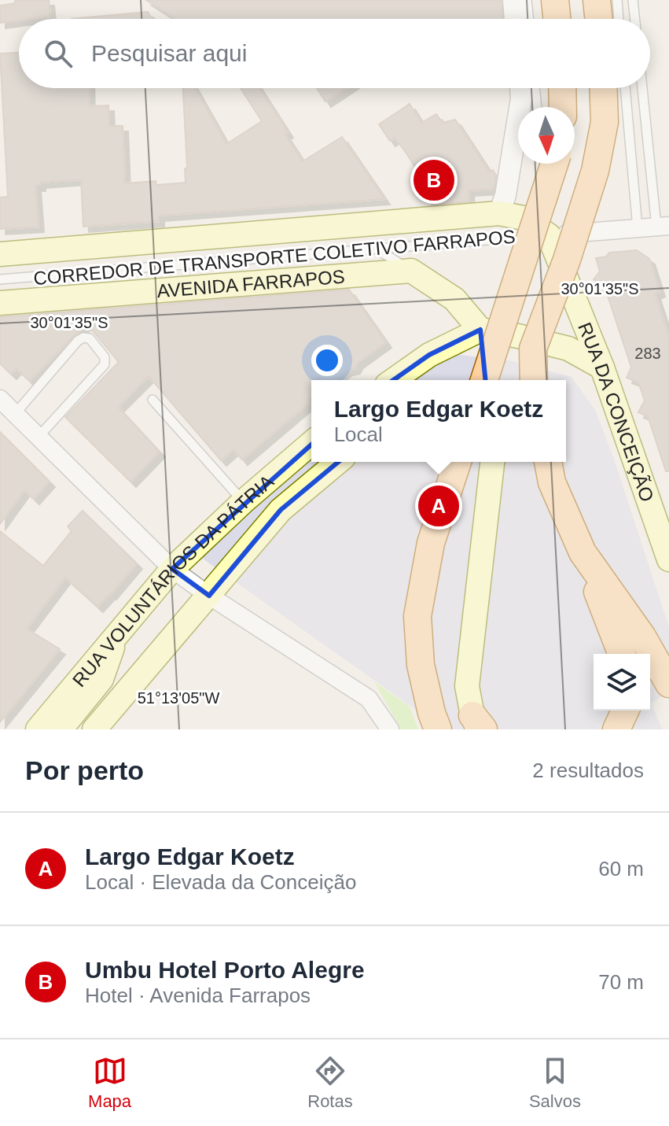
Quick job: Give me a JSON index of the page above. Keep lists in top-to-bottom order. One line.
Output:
{"streets":{"main road":["AVENIDA FARRAPOS","RUA DA CONCEIÇÃO","RUA VOLUNTÁRIOS DA PÁTRIA"],"lane":["CORREDOR DE TRANSPORTE COLETIVO FARRAPOS"]},"crossings":[["CORREDOR DE TRANSPORTE COLETIVO FARRAPOS","RUA DA CONCEIÇÃO"]],"house_numbers":["283"],"north":"bottom","page":{"search":"Pesquisar aqui","pins":["B","A"],"popup":["Largo Edgar Koetz","Local"],"heading":["Por perto","2 resultados"],"list":[{"mark":"A","name":"Largo Edgar Koetz","note":"Local · Elevada da Conceição","value":"60 m"},{"mark":"B","name":"Umbu Hotel Porto Alegre","note":"Hotel · Avenida Farrapos","value":"70 m"}],"nav":["Mapa","Rotas","Salvos"]},"coordinates":["30°01'35\"S","51°13'05\"W"]}
